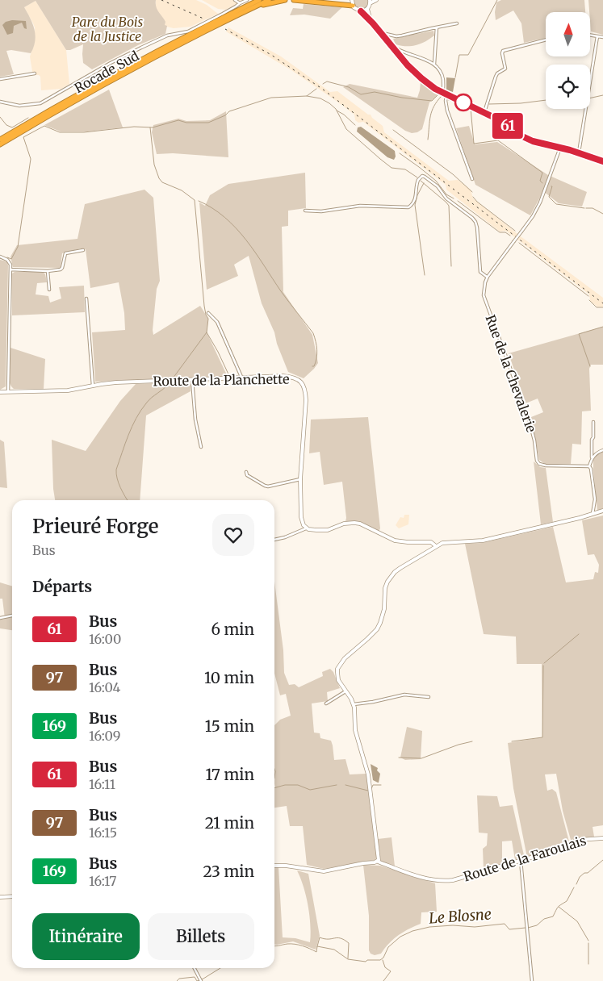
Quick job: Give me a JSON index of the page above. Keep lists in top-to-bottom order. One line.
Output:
{"streets":{"highway":["Rocade Sud"],"street":["Rue de la Chevalerie","Route de la Planchette","Route de la Faroulais"]},"water":["Le Blosne"],"parks":["Parc du Bois de la Justice"],"lines":["bus line 61"],"north":"top","page":{"on_map":"61","heading":[["Prieuré Forge","Bus"],"Départs"],"list":[{"mark":"61","name":"Bus","note":"16:00","value":"6 min"},{"mark":"97","name":"Bus","note":"16:04","value":"10 min"},{"mark":"169","name":"Bus","note":"16:09","value":"15 min"},{"mark":"61","name":"Bus","note":"16:11","value":"17 min"},{"mark":"97","name":"Bus","note":"16:15","value":"21 min"},{"mark":"169","name":"Bus","note":"16:17","value":"23 min"}],"buttons":["Itinéraire","Billets"]}}
